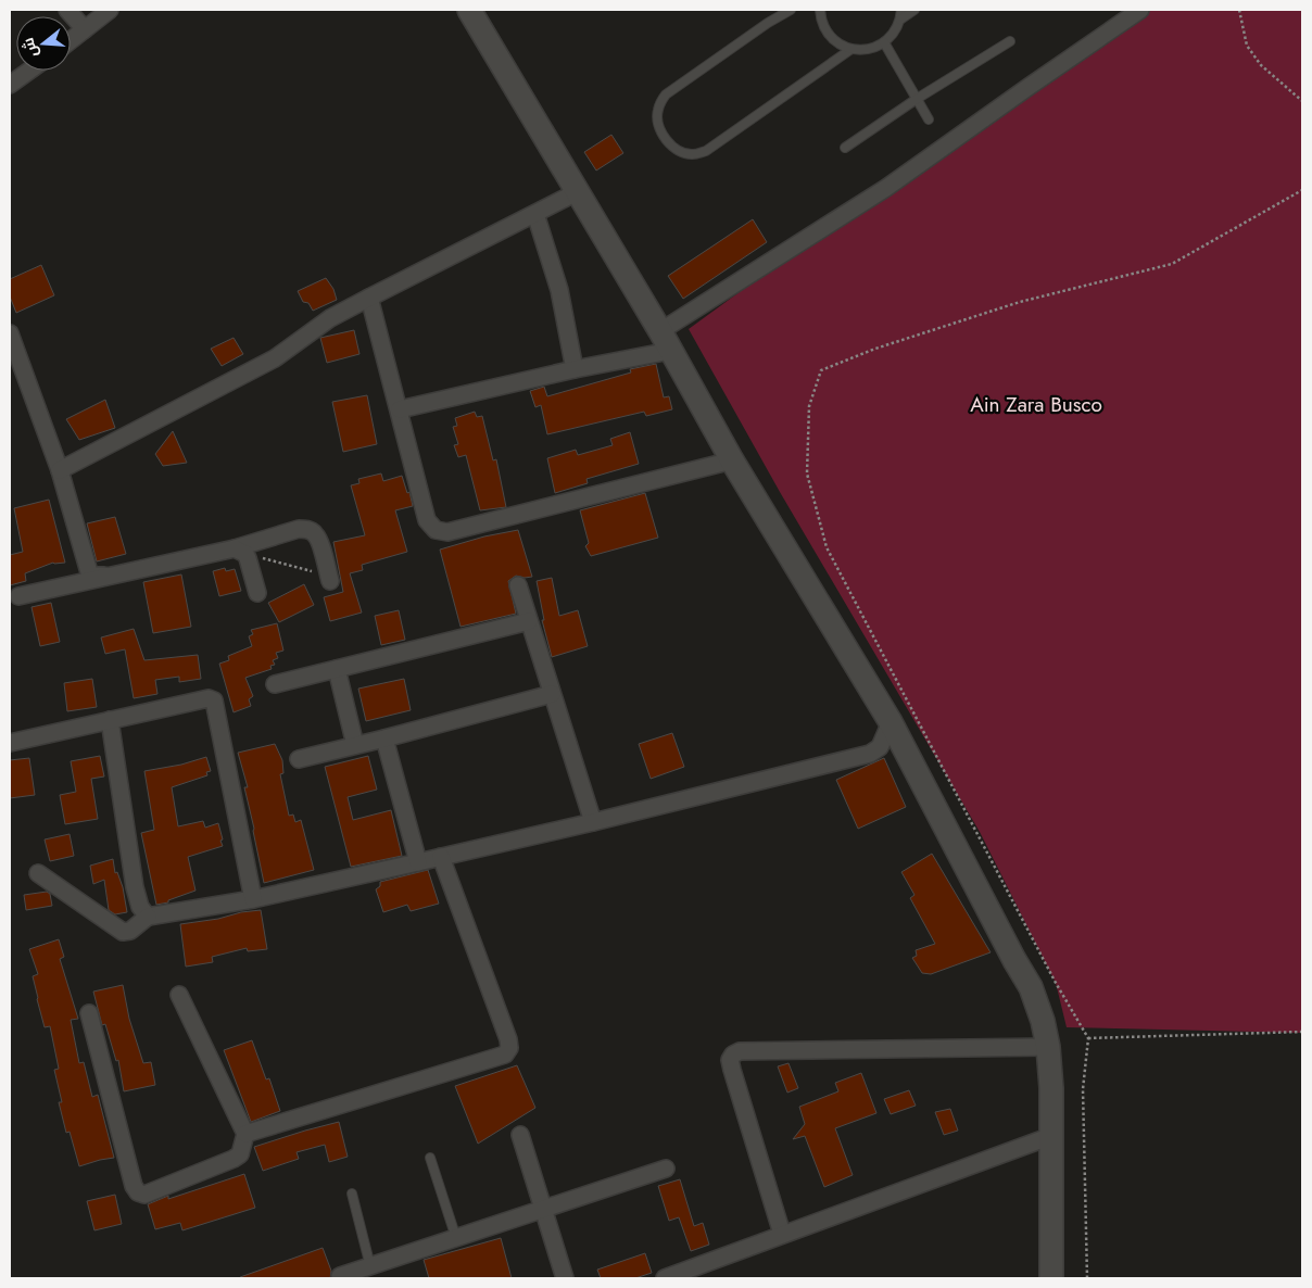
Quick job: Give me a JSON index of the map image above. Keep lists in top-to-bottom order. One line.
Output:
{"parks":["Ain Zara Busco"],"north":"left"}
